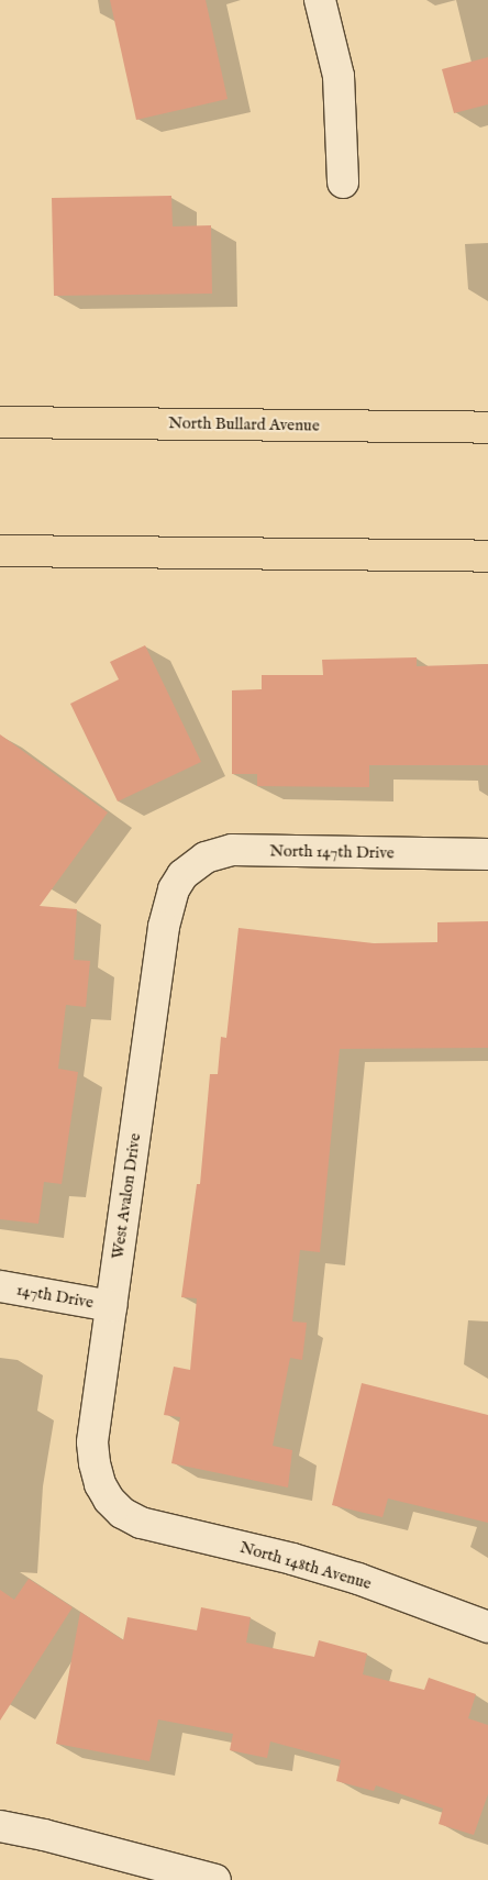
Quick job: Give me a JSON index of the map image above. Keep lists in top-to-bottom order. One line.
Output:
{"streets":{"main road":["North Bullard Avenue"],"street":["North 147th Drive","West Avalon Drive","147th Drive","North 148th Avenue"]},"crossings":[["North 147th Drive","West Avalon Drive"],["West Avalon Drive","147th Drive"],["West Avalon Drive","North 148th Avenue"]]}
